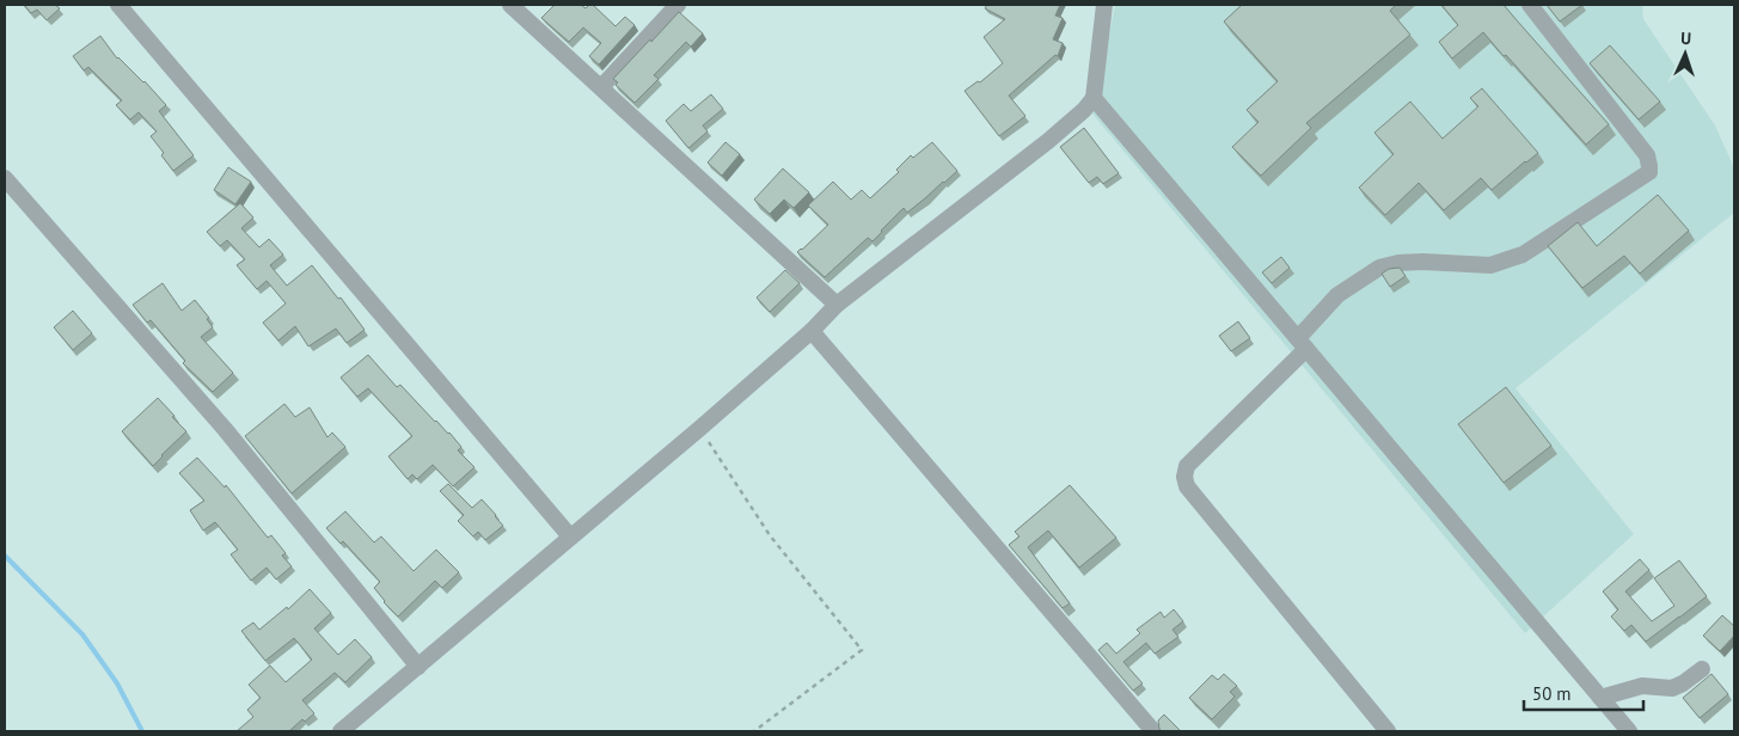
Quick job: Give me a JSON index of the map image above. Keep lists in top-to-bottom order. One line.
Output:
{"scale_bar":"50 m","north":"top"}
